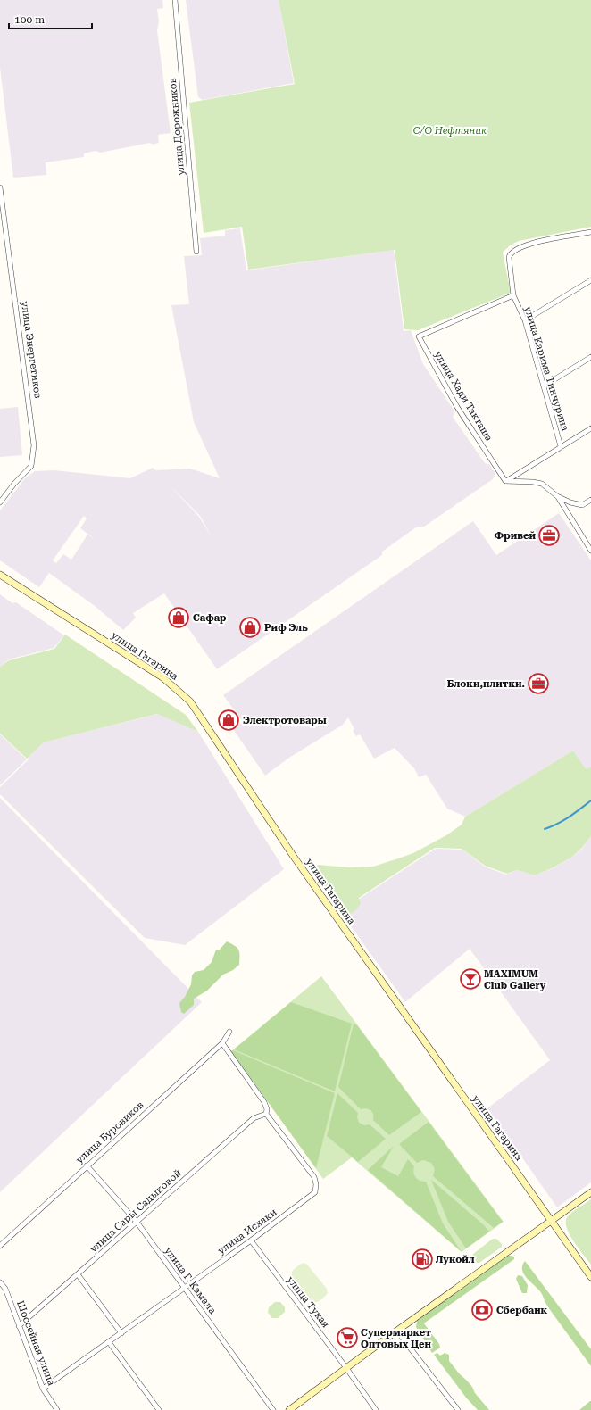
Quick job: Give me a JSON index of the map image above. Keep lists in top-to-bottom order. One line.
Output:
{"streets":{"street":["улица Дорожников","улица Энергетиков","улица Карима Тинчурина","улица Хади Такташа","улица Гагарина","улица Буровиков","улица Сары Садыковой","улица Исхаки","улица Г. Камала","улица Тукая","Шоссейная улица"]},"crossings":[["улица Карима Тинчурина","улица Хади Такташа"],["улица Буровиков","улица Исхаки"],["улица Буровиков","улица Г. Камала"],["улица Сары Садыковой","улица Исхаки"],["улица Сары Садыковой","улица Г. Камала"],["улица Сары Садыковой","Шоссейная улица"],["улица Исхаки","улица Г. Камала"],["улица Исхаки","улица Тукая"],["улица Исхаки","Шоссейная улица"]],"parks":["С/О Нефтяник"],"places":{"office":["Фривей","Блоки,плитки."],"shop":["Сафар","Риф Эль","Электротовары"],"bar":["MAXIMUM Club Gallery"],"fuel station":["Лукойл"],"bank":["Сбербанк"],"supermarket":["Супермаркет Оптовых Цен"]},"scale_bar":"100 m"}
